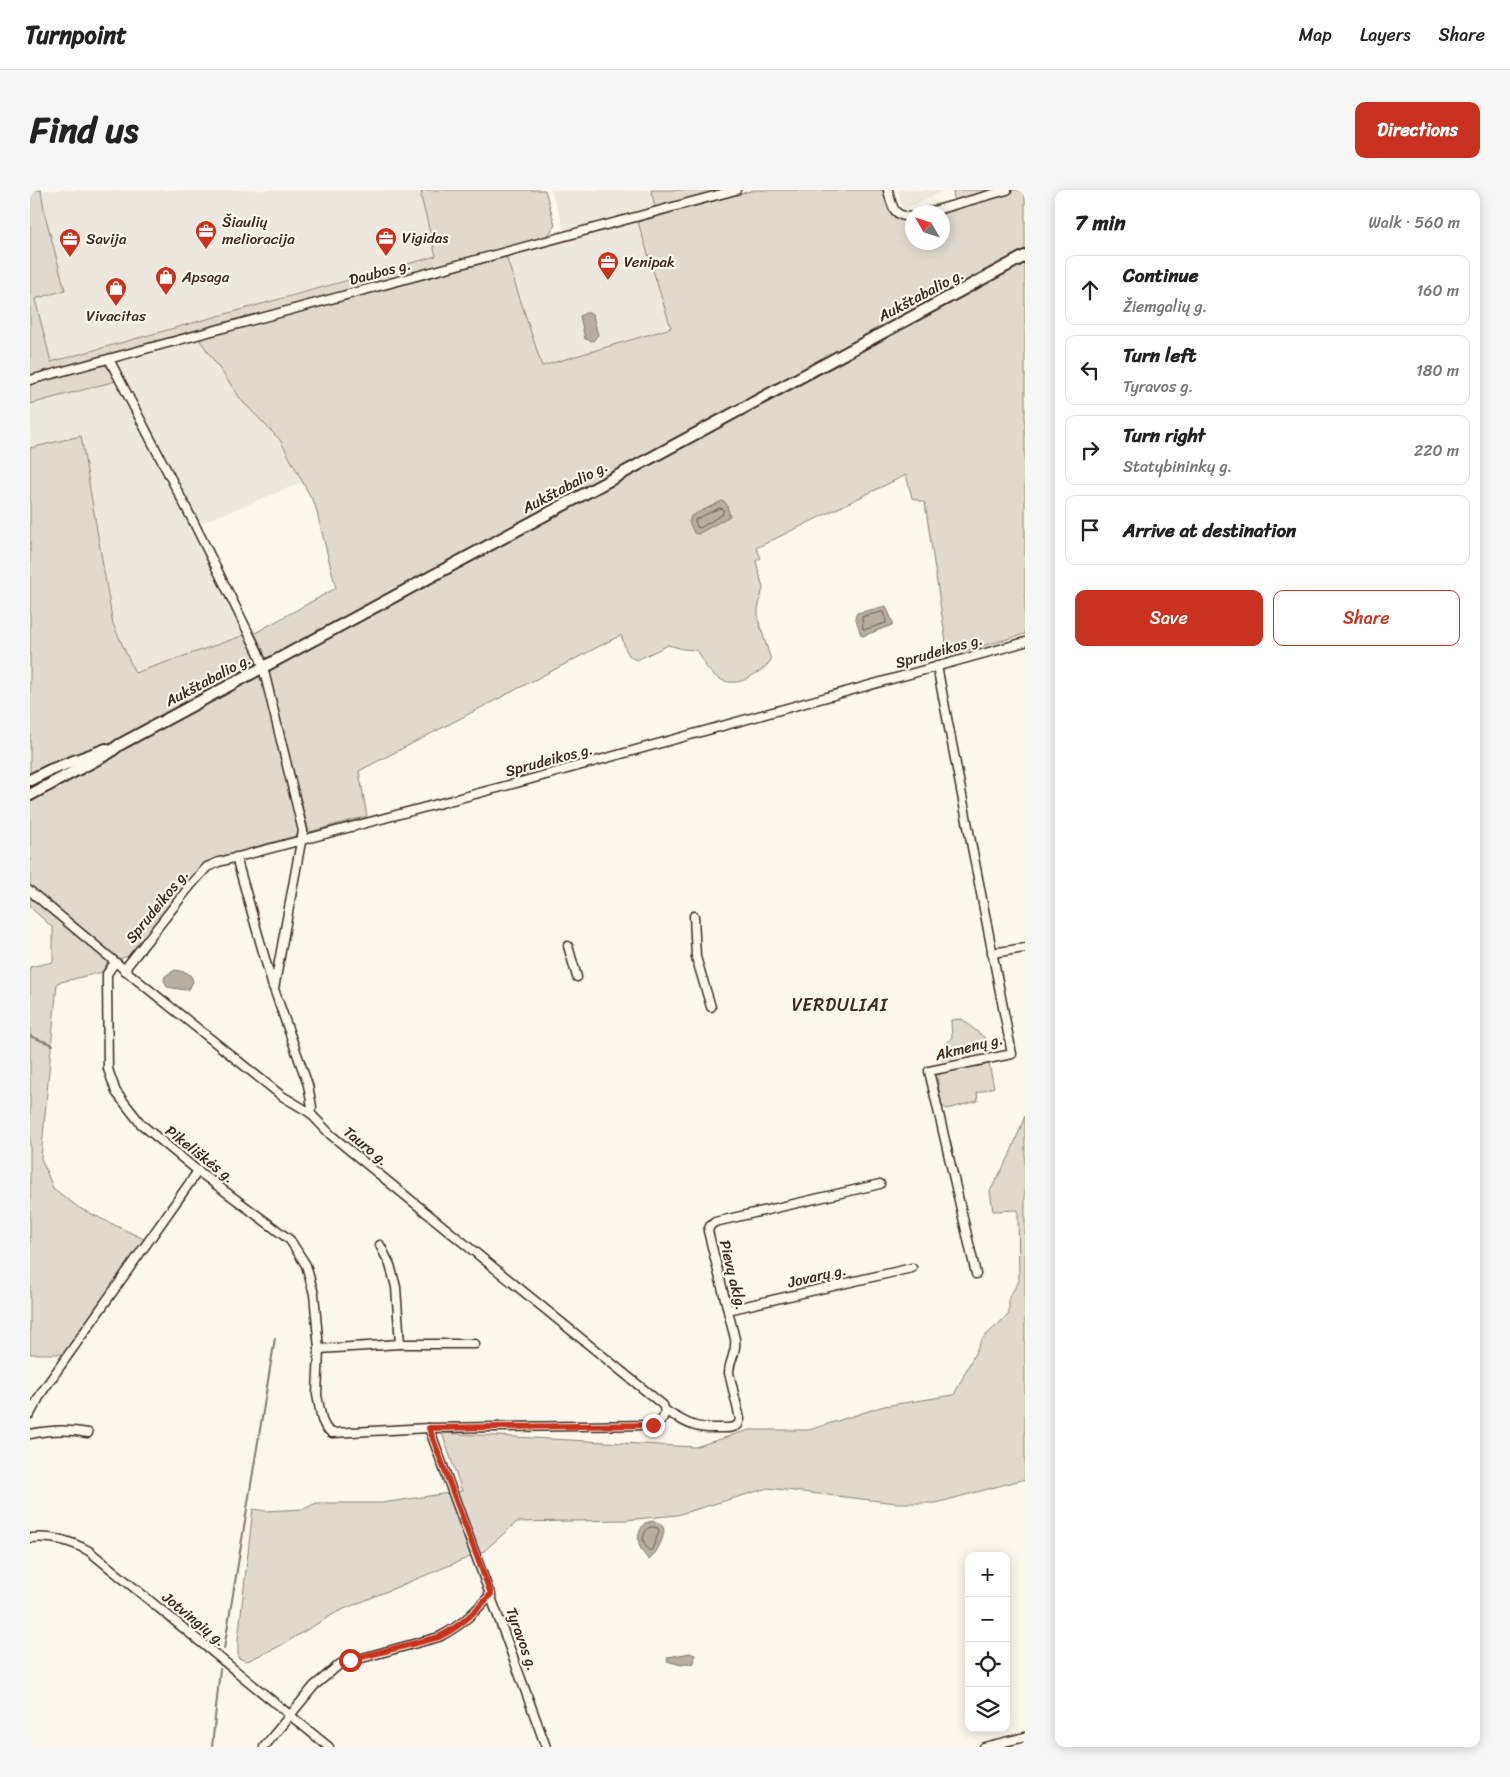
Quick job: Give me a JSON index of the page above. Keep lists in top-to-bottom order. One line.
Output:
{"streets":{"main road":["Aukštabalio g."],"street":["Daubos g.","Sprudeikos g.","Akmenų g.","Tauro g.","Pikeliškės g.","Pievų aklg.","Jovarų g.","Jotvingių g.","Tyravos g."]},"crossings":[["Sprudeikos g.","Akmenų g."],["Sprudeikos g.","Tauro g."],["Tauro g.","Pikeliškės g."],["Tauro g.","Pievų aklg."],["Pikeliškės g.","Tyravos g."],["Pievų aklg.","Jovarų g."]],"districts":["VERDULIAI"],"places":{"office":["Šiaulių melioracija","Vigidas","Savija","Venipak"],"shop":["Apsaga","Vivacitas"]},"north":"top left","page":{"header":"Turnpoint","nav":["Map","Layers","Share"],"title":"Find us","buttons":["Directions",["Save","Share"]],"heading":["7 min","Walk · 560 m"],"list":[["Continue","Žiemgalių g.","160 m"],["Turn left","Tyravos g.","180 m"],["Turn right","Statybininkų g.","220 m"],"Arrive at destination"],"map_buttons":["+","−"]}}
